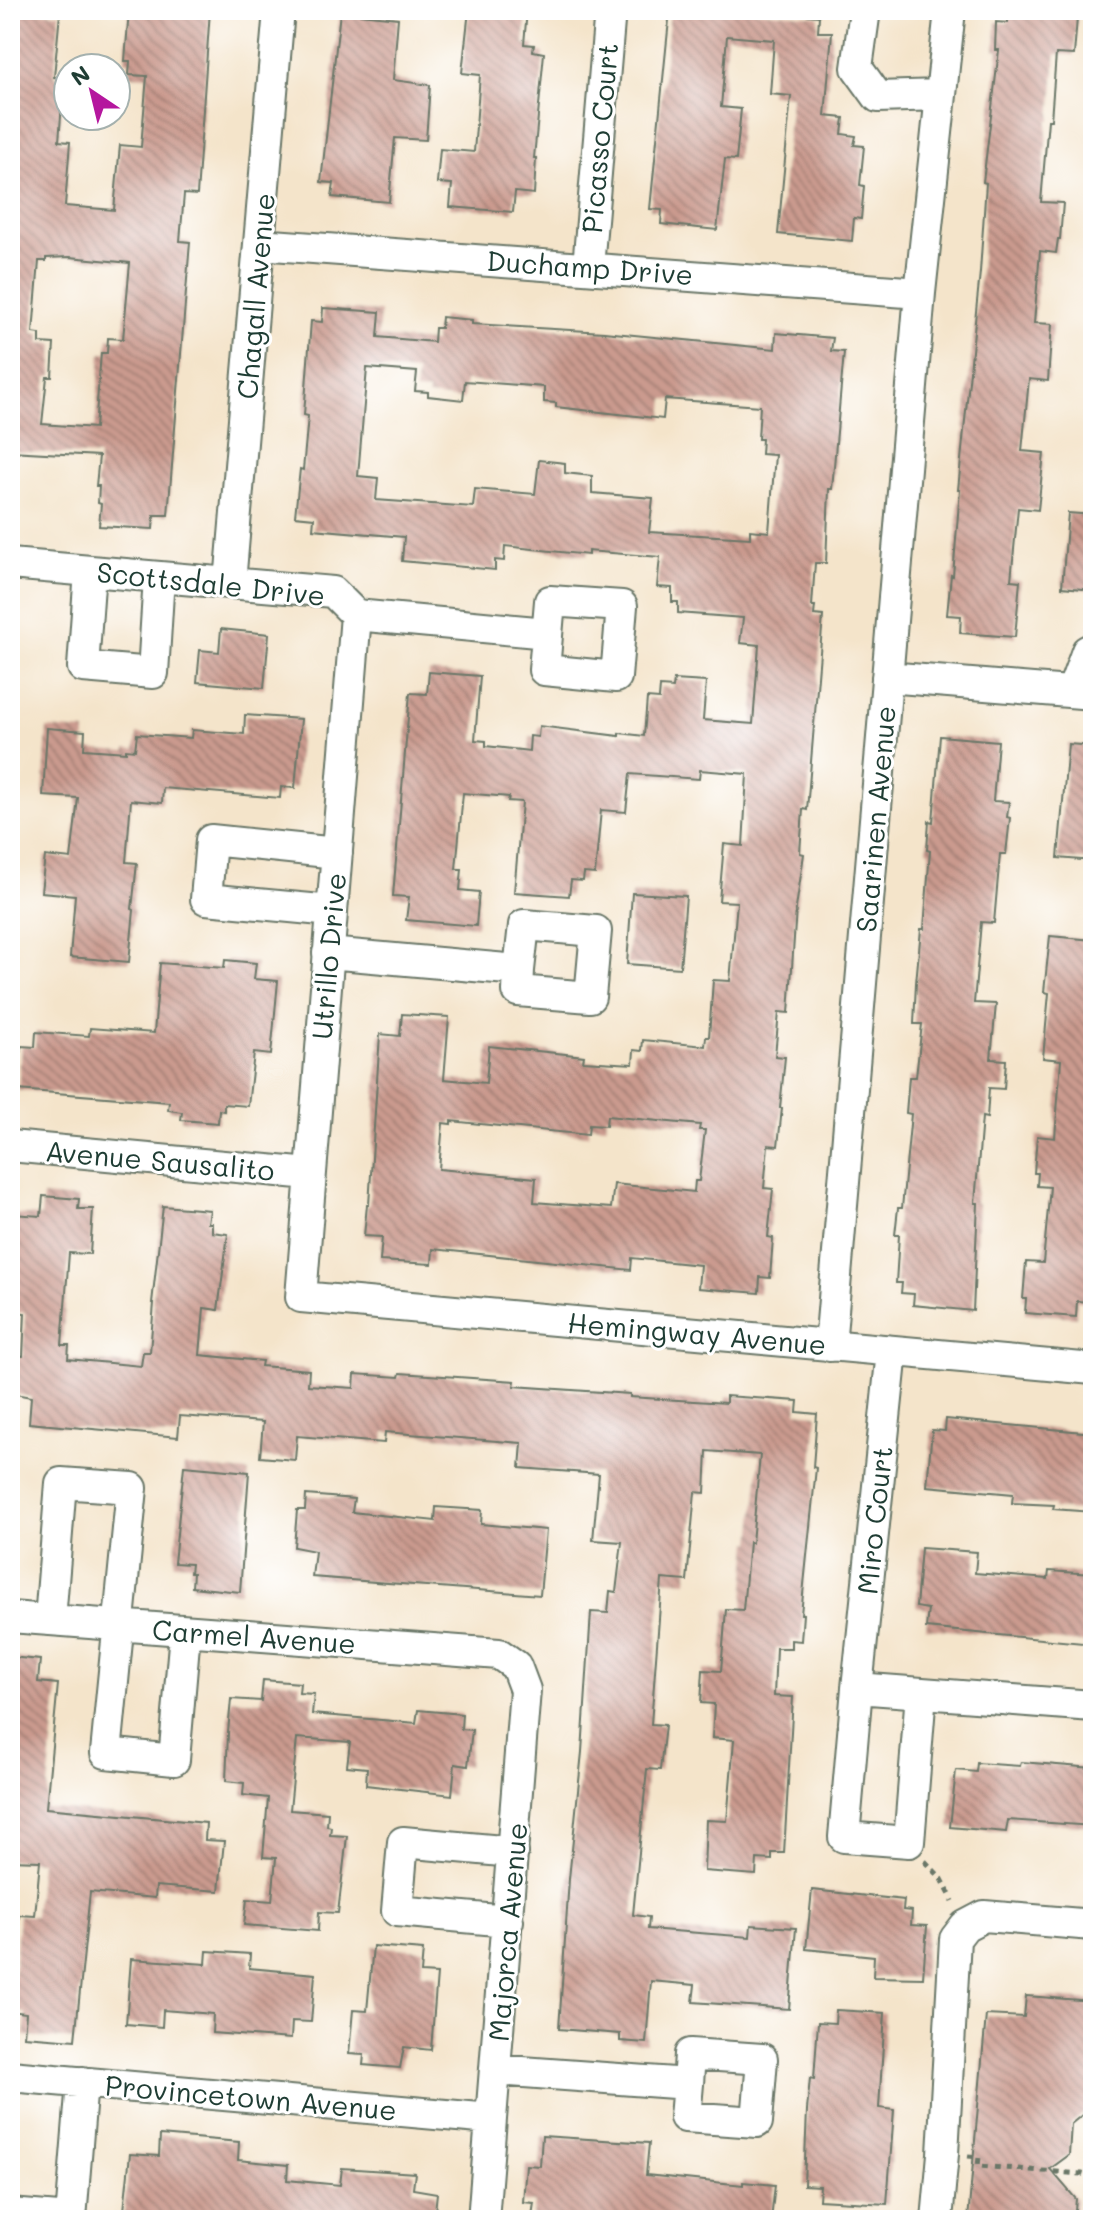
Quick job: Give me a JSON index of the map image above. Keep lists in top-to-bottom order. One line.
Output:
{"streets":{"street":["Picasso Court","Duchamp Drive","Chagall Avenue","Scottsdale Drive","Saarinen Avenue","Utrillo Drive","Avenue Sausalito","Hemingway Avenue","Miro Court","Carmel Avenue","Majorca Avenue","Provincetown Avenue"]},"crossings":[["Picasso Court","Duchamp Drive"],["Duchamp Drive","Chagall Avenue"],["Duchamp Drive","Saarinen Avenue"],["Chagall Avenue","Scottsdale Drive"],["Scottsdale Drive","Utrillo Drive"],["Saarinen Avenue","Hemingway Avenue"],["Utrillo Drive","Avenue Sausalito"],["Utrillo Drive","Hemingway Avenue"],["Hemingway Avenue","Miro Court"],["Carmel Avenue","Majorca Avenue"],["Majorca Avenue","Provincetown Avenue"]],"north":"top left"}
